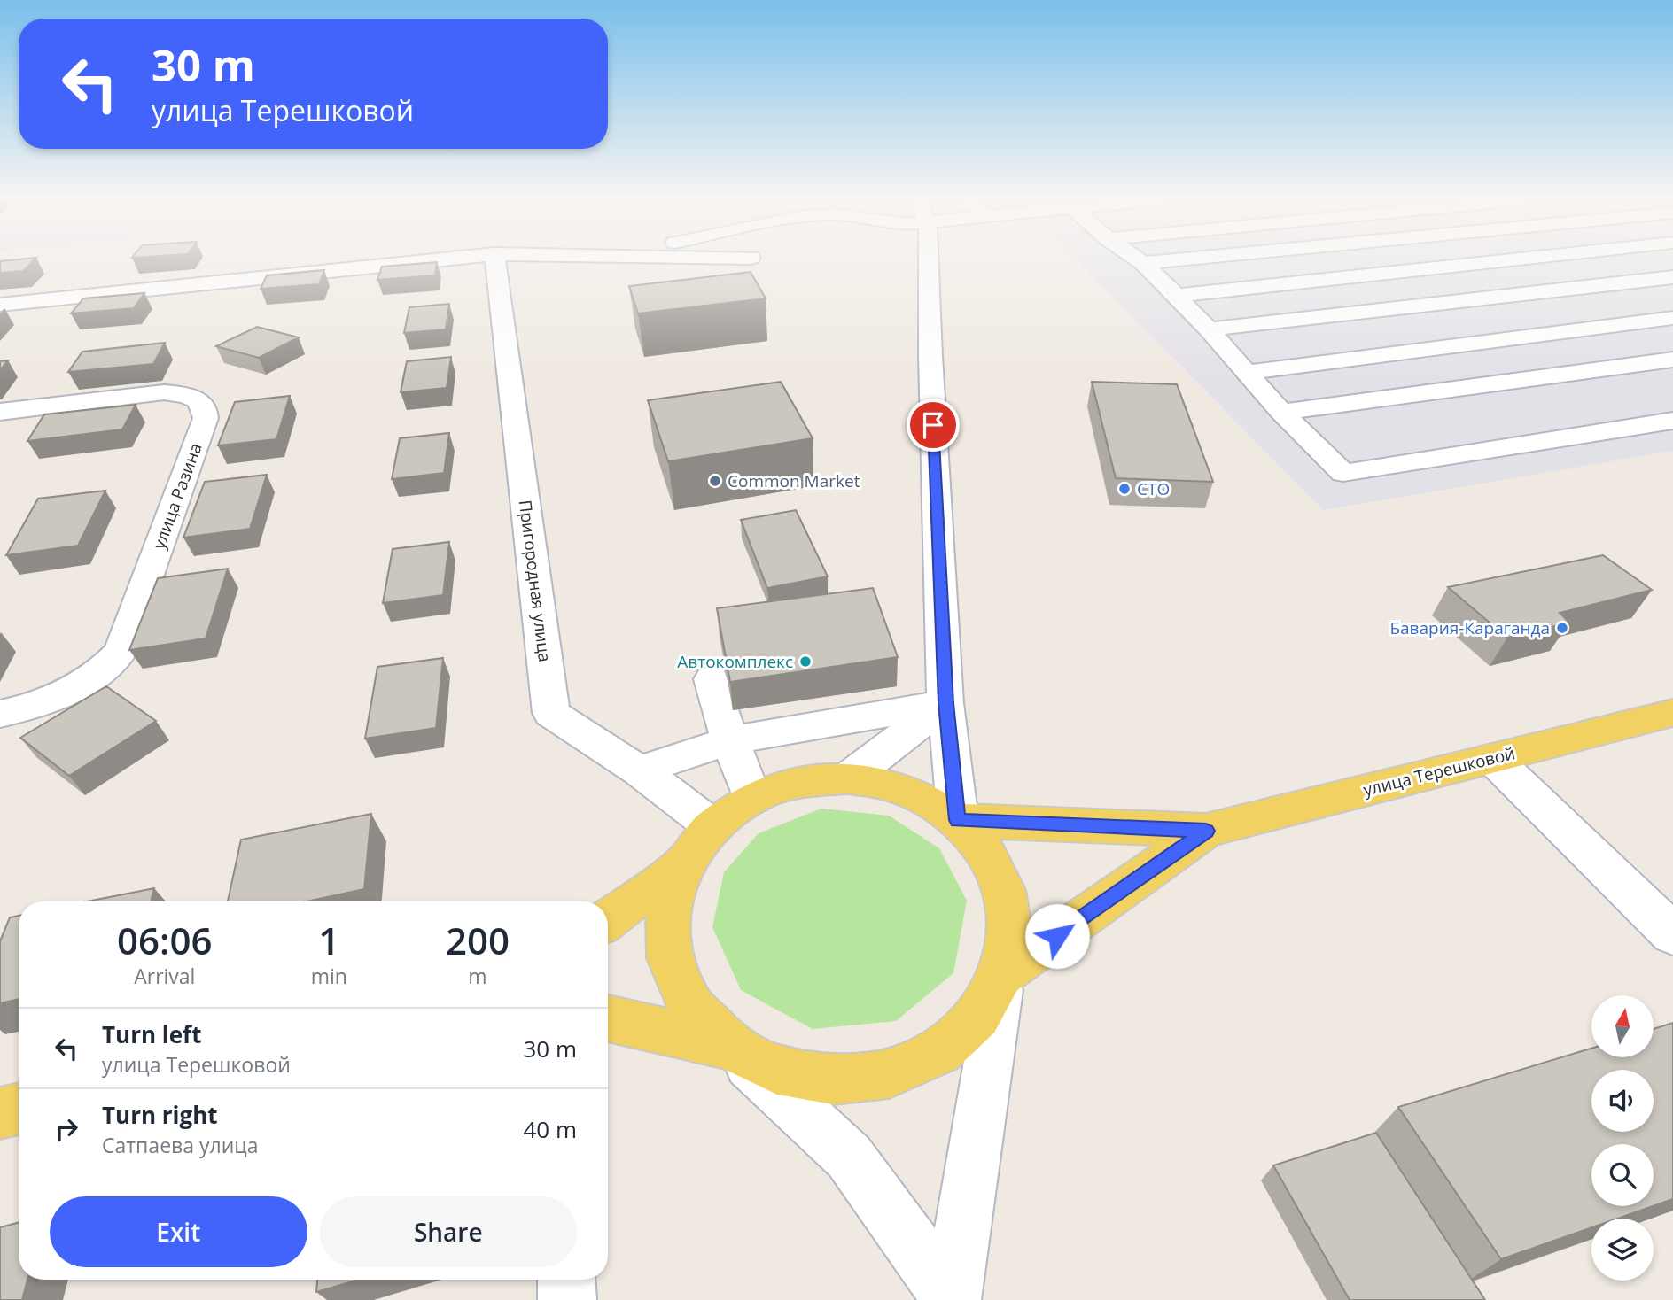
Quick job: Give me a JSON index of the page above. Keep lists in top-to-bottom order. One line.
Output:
{"streets":{"main road":["улица Терешковой"],"street":["улица Разина","Пригородная улица"]},"crossings":[["Пригородная улица","улица Терешковой"]],"places":["Common Market","СТО","Бавария-Караганда","Автокомплекс"],"north":"top","page":{"turn":["30 m","улица Терешковой"],"eta":["06:06","Arrival","1","min","200","m"],"list":[{"name":"Turn left","note":"улица Терешковой","value":"30 m"},{"name":"Turn right","note":"Сатпаева улица","value":"40 m"}],"buttons":["Exit","Share"]}}
